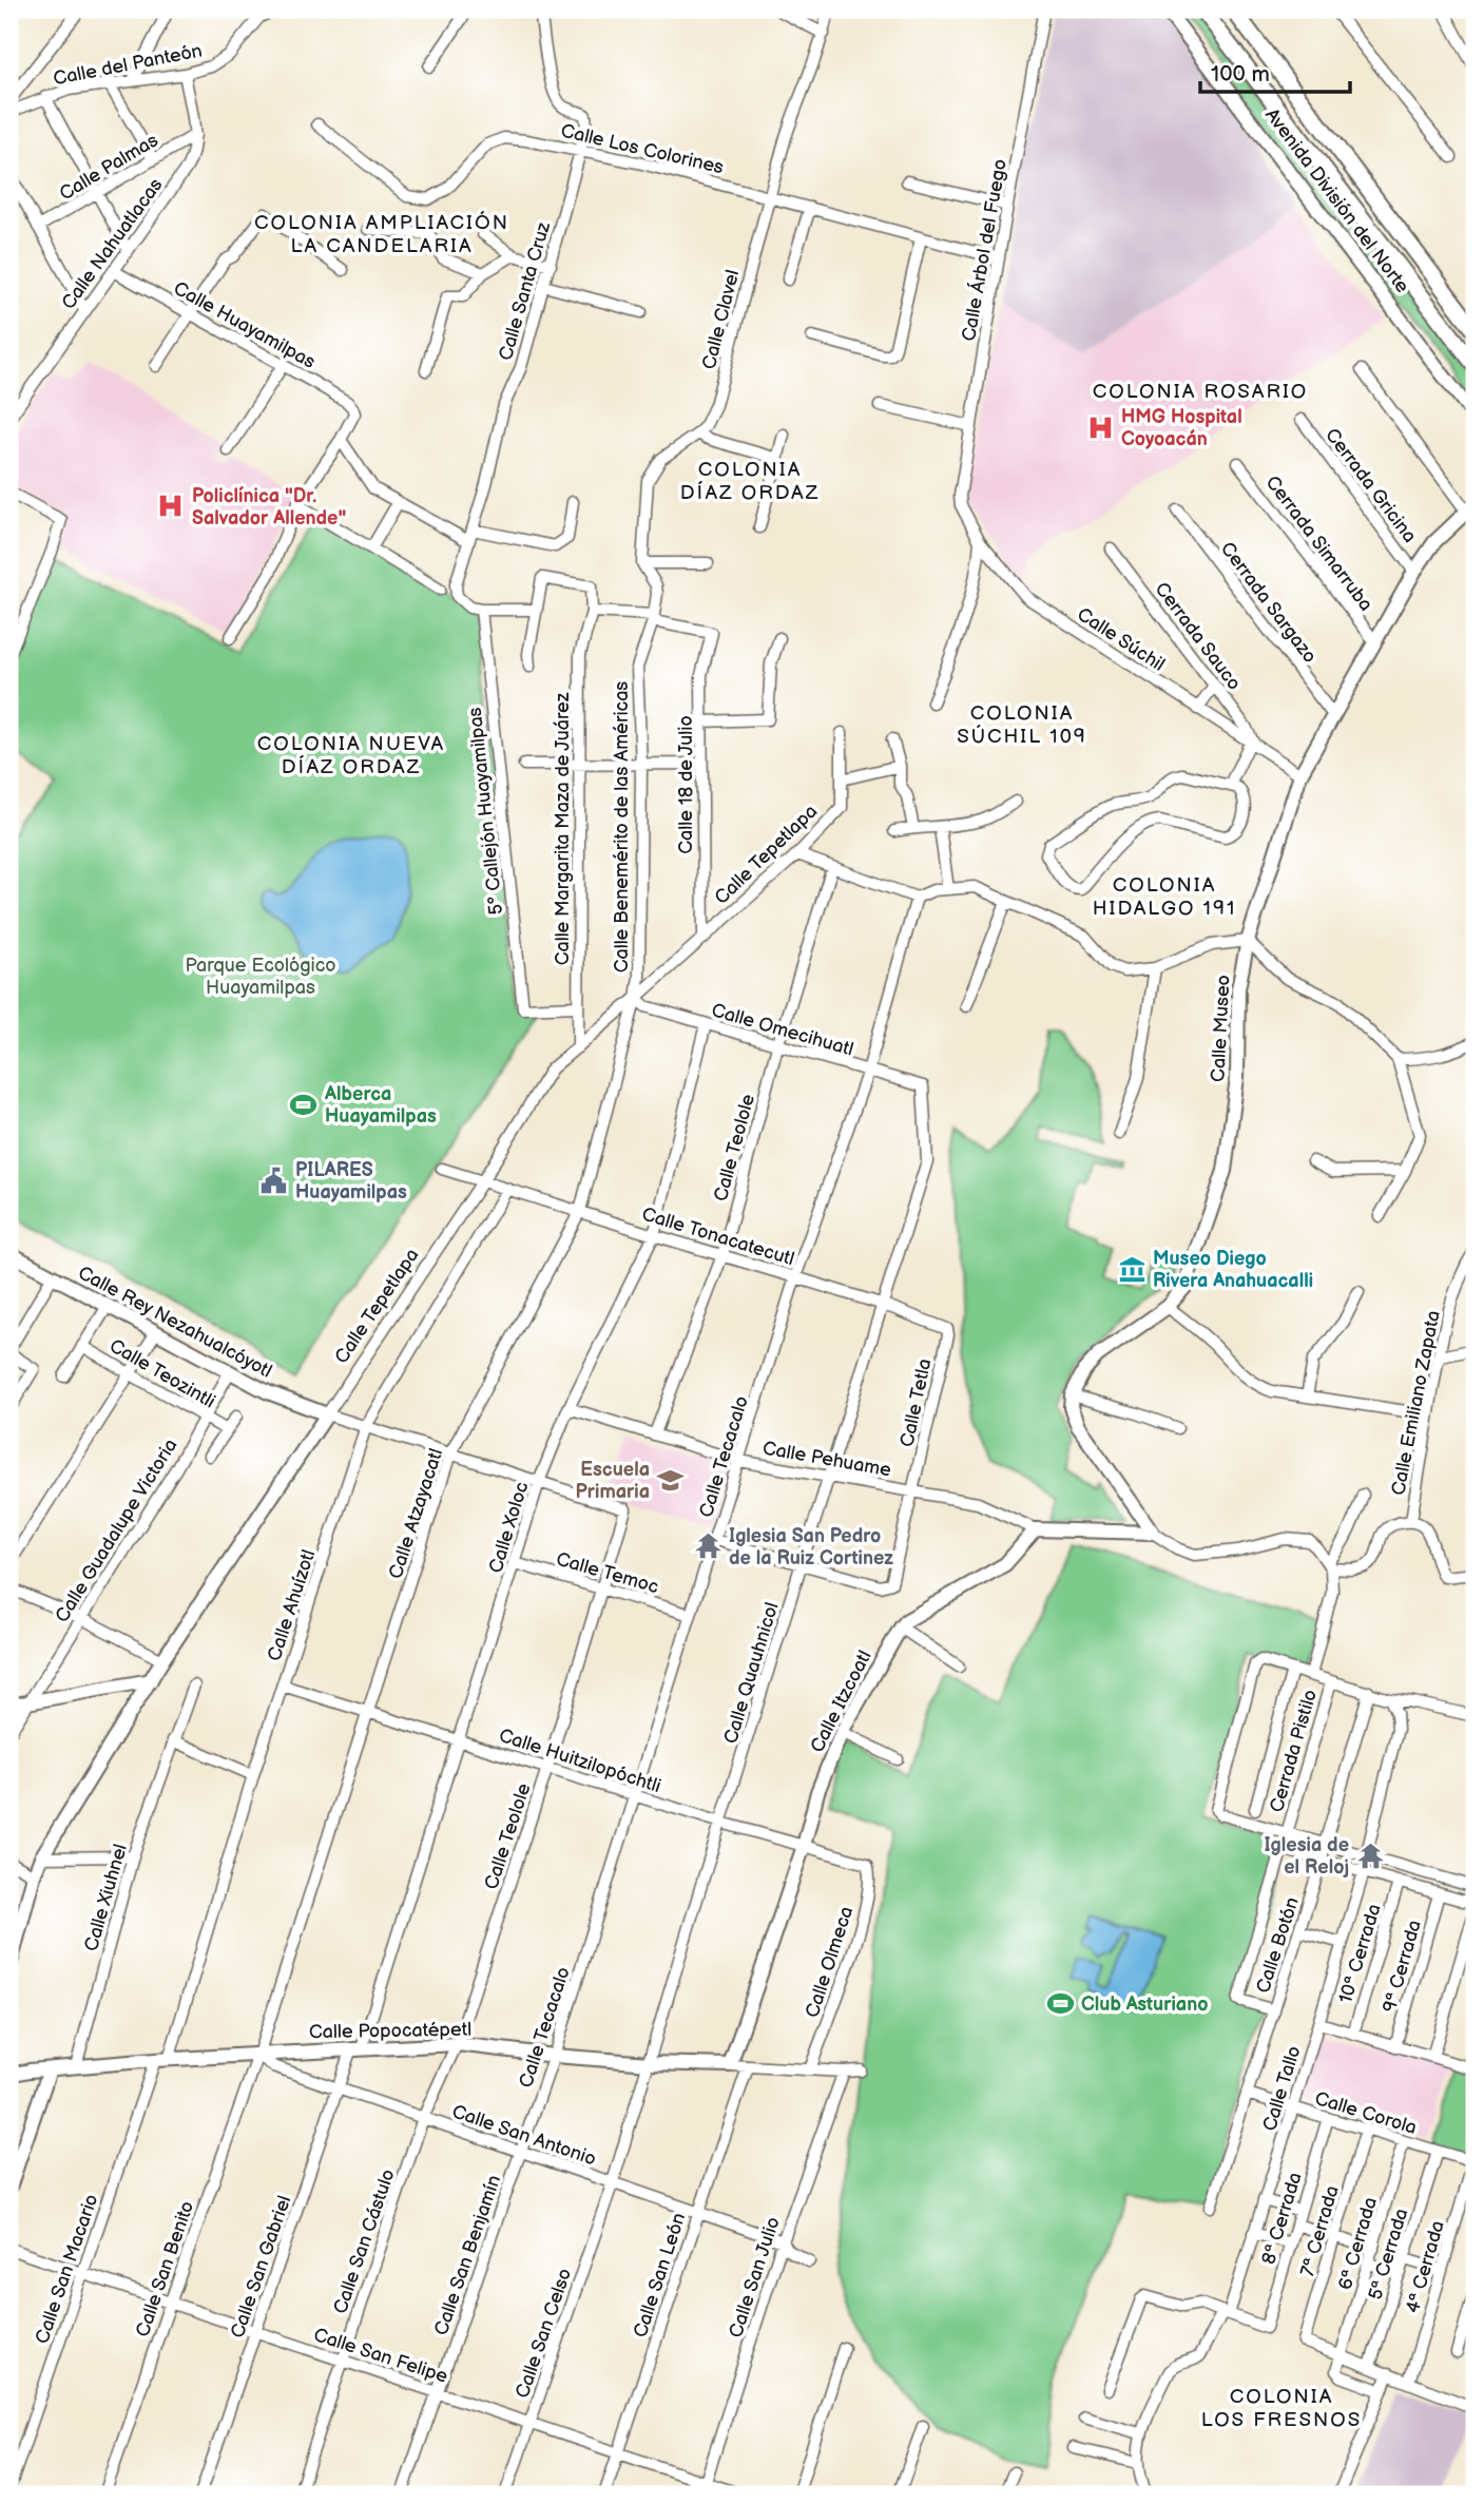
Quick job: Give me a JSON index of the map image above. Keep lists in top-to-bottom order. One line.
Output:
{"streets":{"main road":["Avenida División del Norte"],"street":["Calle del Panteón","Calle Los Colorines","Calle Palmas","Calle Nahuatlacas","Calle Árbol del Fuego","Calle Santa Cruz","Calle Clavel","Calle Huayamilpas","Cerrada Gricina","Cerrada Simarruba","Cerrada Sargazo","Cerrada Sauco","Calle Súchil","Calle 18 de Julio","5º Callejón Huayamilpas","Calle Benemérito de las Américas","Calle Margarita Maza de Juárez","Calle Tepetlapa","Calle Museo","Calle Omecihuatl","Calle Teolole","Calle Tonacatecutl","Calle Rey Nezahualcóyotl","Calle Teozintli","Calle Tetla","Calle Emiliano Zapata","Calle Tecacalo","Calle Pehuame","Calle Atzayacatl","Calle Xoloc","Calle Guadalupe Victoria","Calle Temoc","Calle Ahuízotl","Calle Quauhnicol","Calle Itzcoatl","Cerrada Pistilo","Calle Huitzilopóchtli","Calle Xiuhnel","Calle Botón","10ª Cerrada","Calle Olmeca","9ª Cerrada","Calle Popocatépetl","Calle Tallo","Calle Corola","Calle San Antonio","8ª Cerrada","7ª Cerrada","Calle San Cástulo","6ª Cerrada","5ª Cerrada","Calle San Benjamín","Calle San Gabriel","4ª Cerrada","Calle San Macario","Calle San Benito","Calle San León","Calle San Julio","Calle San Celso","Calle San Felipe"]},"crossings":[["Calle del Panteón","Calle Nahuatlacas"],["Calle Los Colorines","Calle Árbol del Fuego"],["Calle Los Colorines","Calle Santa Cruz"],["Calle Los Colorines","Calle Clavel"],["Calle Palmas","Calle Nahuatlacas"],["Calle Nahuatlacas","Calle Huayamilpas"],["Calle Árbol del Fuego","Calle Súchil"],["Calle Santa Cruz","5º Callejón Huayamilpas"],["Calle Clavel","Calle 18 de Julio"],["Calle Clavel","Calle Benemérito de las Américas"],["Cerrada Gricina","Calle Museo"],["Cerrada Simarruba","Calle Museo"],["Cerrada Sargazo","Calle Museo"],["Cerrada Sauco","Calle Súchil"],["Calle Súchil","Calle Museo"],["Calle 18 de Julio","Calle Benemérito de las Américas"],["Calle 18 de Julio","Calle Tepetlapa"],["5º Callejón Huayamilpas","Calle Margarita Maza de Juárez"],["Calle Benemérito de las Américas","Calle Tepetlapa"],["Calle Benemérito de las Américas","Calle Omecihuatl"],["Calle Benemérito de las Américas","Calle Atzayacatl"],["Calle Margarita Maza de Juárez","Calle Tepetlapa"],["Calle Tepetlapa","Calle Omecihuatl"],["Calle Tepetlapa","Calle Tonacatecutl"],["Calle Tepetlapa","Calle Rey Nezahualcóyotl"],["Calle Tepetlapa","Calle Atzayacatl"],["Calle Omecihuatl","Calle Teolole"],["Calle Omecihuatl","Calle Tecacalo"],["Calle Omecihuatl","Calle Atzayacatl"],["Calle Omecihuatl","Calle Xoloc"],["Calle Omecihuatl","Calle Quauhnicol"],["Calle Teolole","Calle Tonacatecutl"],["Calle Teolole","Calle Pehuame"],["Calle Teolole","Calle Xoloc"],["Calle Teolole","Calle Temoc"],["Calle Teolole","Calle Huitzilopóchtli"],["Calle Teolole","Calle Popocatépetl"],["Calle Teolole","Calle San Cástulo"],["Calle Tonacatecutl","Calle Tetla"],["Calle Tonacatecutl","Calle Tecacalo"],["Calle Tonacatecutl","Calle Atzayacatl"],["Calle Tonacatecutl","Calle Xoloc"],["Calle Tonacatecutl","Calle Ahuízotl"],["Calle Tonacatecutl","Calle Quauhnicol"],["Calle Rey Nezahualcóyotl","Calle Guadalupe Victoria"],["Calle Teozintli","Calle Guadalupe Victoria"],["Calle Tetla","Calle Pehuame"],["Calle Tetla","Calle Quauhnicol"],["Calle Tecacalo","Calle Pehuame"],["Calle Tecacalo","Calle Temoc"],["Calle Tecacalo","Calle Huitzilopóchtli"],["Calle Tecacalo","Calle Popocatépetl"],["Calle Tecacalo","Calle San Antonio"],["Calle Tecacalo","Calle San Benjamín"],["Calle Pehuame","Calle Xoloc"],["Calle Pehuame","Calle Quauhnicol"],["Calle Pehuame","Calle Itzcoatl"],["Calle Atzayacatl","Calle Huitzilopóchtli"],["Calle Atzayacatl","Calle Popocatépetl"],["Calle Atzayacatl","Calle San Antonio"],["Calle Atzayacatl","Calle San Benito"],["Calle Xoloc","Calle Temoc"],["Calle Xoloc","Calle Huitzilopóchtli"],["Calle Xoloc","Calle Popocatépetl"],["Calle Xoloc","Calle San Gabriel"],["Calle Ahuízotl","Calle Huitzilopóchtli"],["Calle Ahuízotl","Calle Popocatépetl"],["Calle Ahuízotl","Calle San Macario"],["Calle Quauhnicol","Calle Huitzilopóchtli"],["Calle Quauhnicol","Calle Popocatépetl"],["Calle Quauhnicol","Calle San Antonio"],["Calle Quauhnicol","Calle San Celso"],["Calle Itzcoatl","Calle Huitzilopóchtli"],["Calle Itzcoatl","Calle Popocatépetl"],["Cerrada Pistilo","Calle Botón"],["Calle Huitzilopóchtli","Calle Olmeca"],["Calle Xiuhnel","Calle Popocatépetl"],["Calle Botón","Calle Corola"],["Calle Olmeca","Calle Popocatépetl"],["Calle Popocatépetl","Calle San Antonio"],["Calle Popocatépetl","Calle San Cástulo"],["Calle Popocatépetl","Calle San Gabriel"],["Calle Popocatépetl","Calle San Macario"],["Calle Popocatépetl","Calle San Benito"],["Calle Popocatépetl","Calle San León"],["Calle Popocatépetl","Calle San Julio"],["Calle Tallo","Calle Corola"],["Calle Tallo","8ª Cerrada"],["Calle Corola","8ª Cerrada"],["Calle Corola","7ª Cerrada"],["Calle Corola","6ª Cerrada"],["Calle Corola","5ª Cerrada"],["Calle Corola","4ª Cerrada"],["Calle San Antonio","Calle San Cástulo"],["Calle San Antonio","Calle San Benjamín"],["Calle San Antonio","Calle San Gabriel"],["Calle San Antonio","Calle San Benito"],["Calle San Antonio","Calle San León"],["Calle San Antonio","Calle San Julio"],["Calle San Antonio","Calle San Celso"],["7ª Cerrada","6ª Cerrada"],["Calle San Cástulo","Calle San Felipe"],["Calle San Benjamín","Calle San Felipe"],["Calle San Gabriel","Calle San Felipe"],["Calle San Macario","Calle San Felipe"],["Calle San Benito","Calle San Felipe"],["Calle San León","Calle San Felipe"],["Calle San Julio","Calle San Felipe"],["Calle San Celso","Calle San Felipe"]],"districts":["COLONIA AMPLIACIÓN LA CANDELARIA","COLONIA ROSARIO","COLONIA DÍAZ ORDAZ","COLONIA SÚCHIL 109","COLONIA NUEVA DÍAZ ORDAZ","COLONIA HIDALGO 191","COLONIA LOS FRESNOS"],"parks":["Parque Ecológico Huayamilpas"],"places":{"hospital":["HMG Hospital Coyoacán","Policlínica \"Dr. Salvador Allende\""],"sports":["Alberca Huayamilpas","Club Asturiano"],"public building":["PILARES Huayamilpas"],"museum":["Museo Diego Rivera Anahuacalli"],"school or university":["Escuela Primaria"],"temple":["Iglesia San Pedro de la Ruiz Cortinez","Iglesia de el Reloj"]},"scale_bar":"100 m"}
